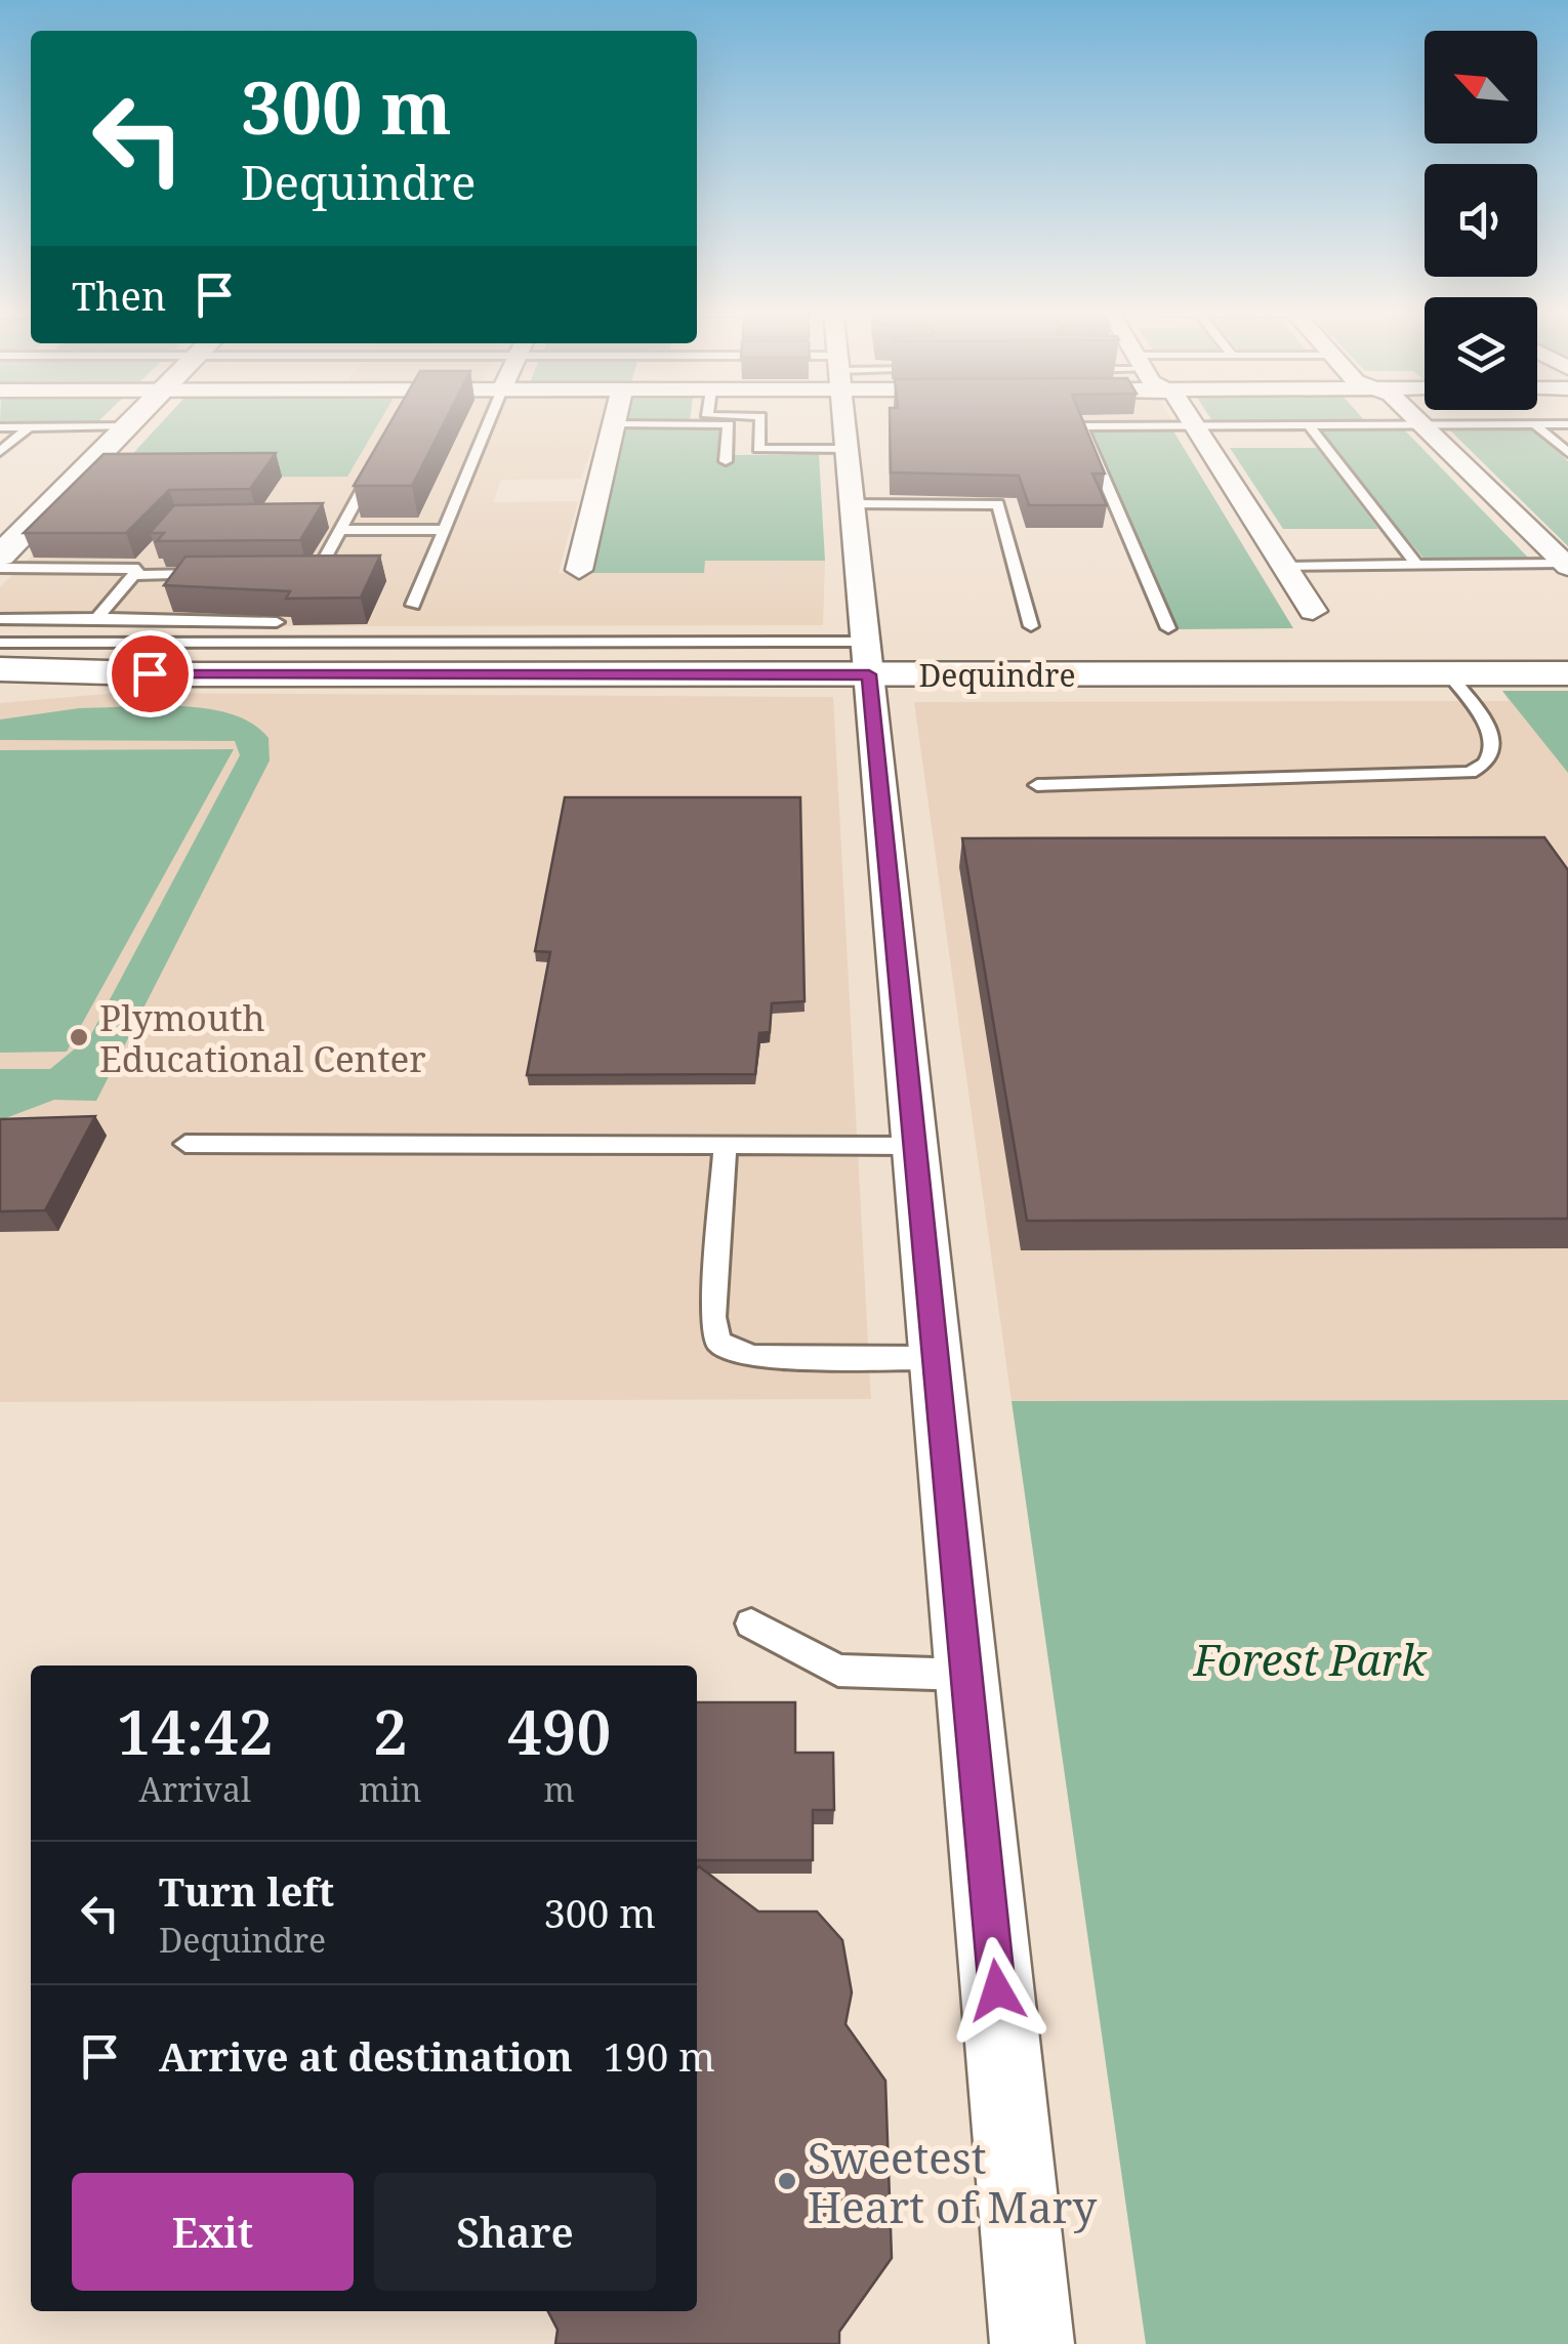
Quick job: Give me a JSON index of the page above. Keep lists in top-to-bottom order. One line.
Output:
{"streets":{"street":["Dequindre"]},"parks":["Forest Park"],"places":["Plymouth Educational Center","Sweetest Heart of Mary"],"north":"top left","page":{"turn":["300 m","Dequindre"],"then":"Then","eta":["14:42","Arrival","2","min","490","m"],"list":[{"name":"Turn left","note":"Dequindre","value":"300 m"},{"name":"Arrive at destination","value":"190 m"}],"buttons":["Exit","Share"]}}
